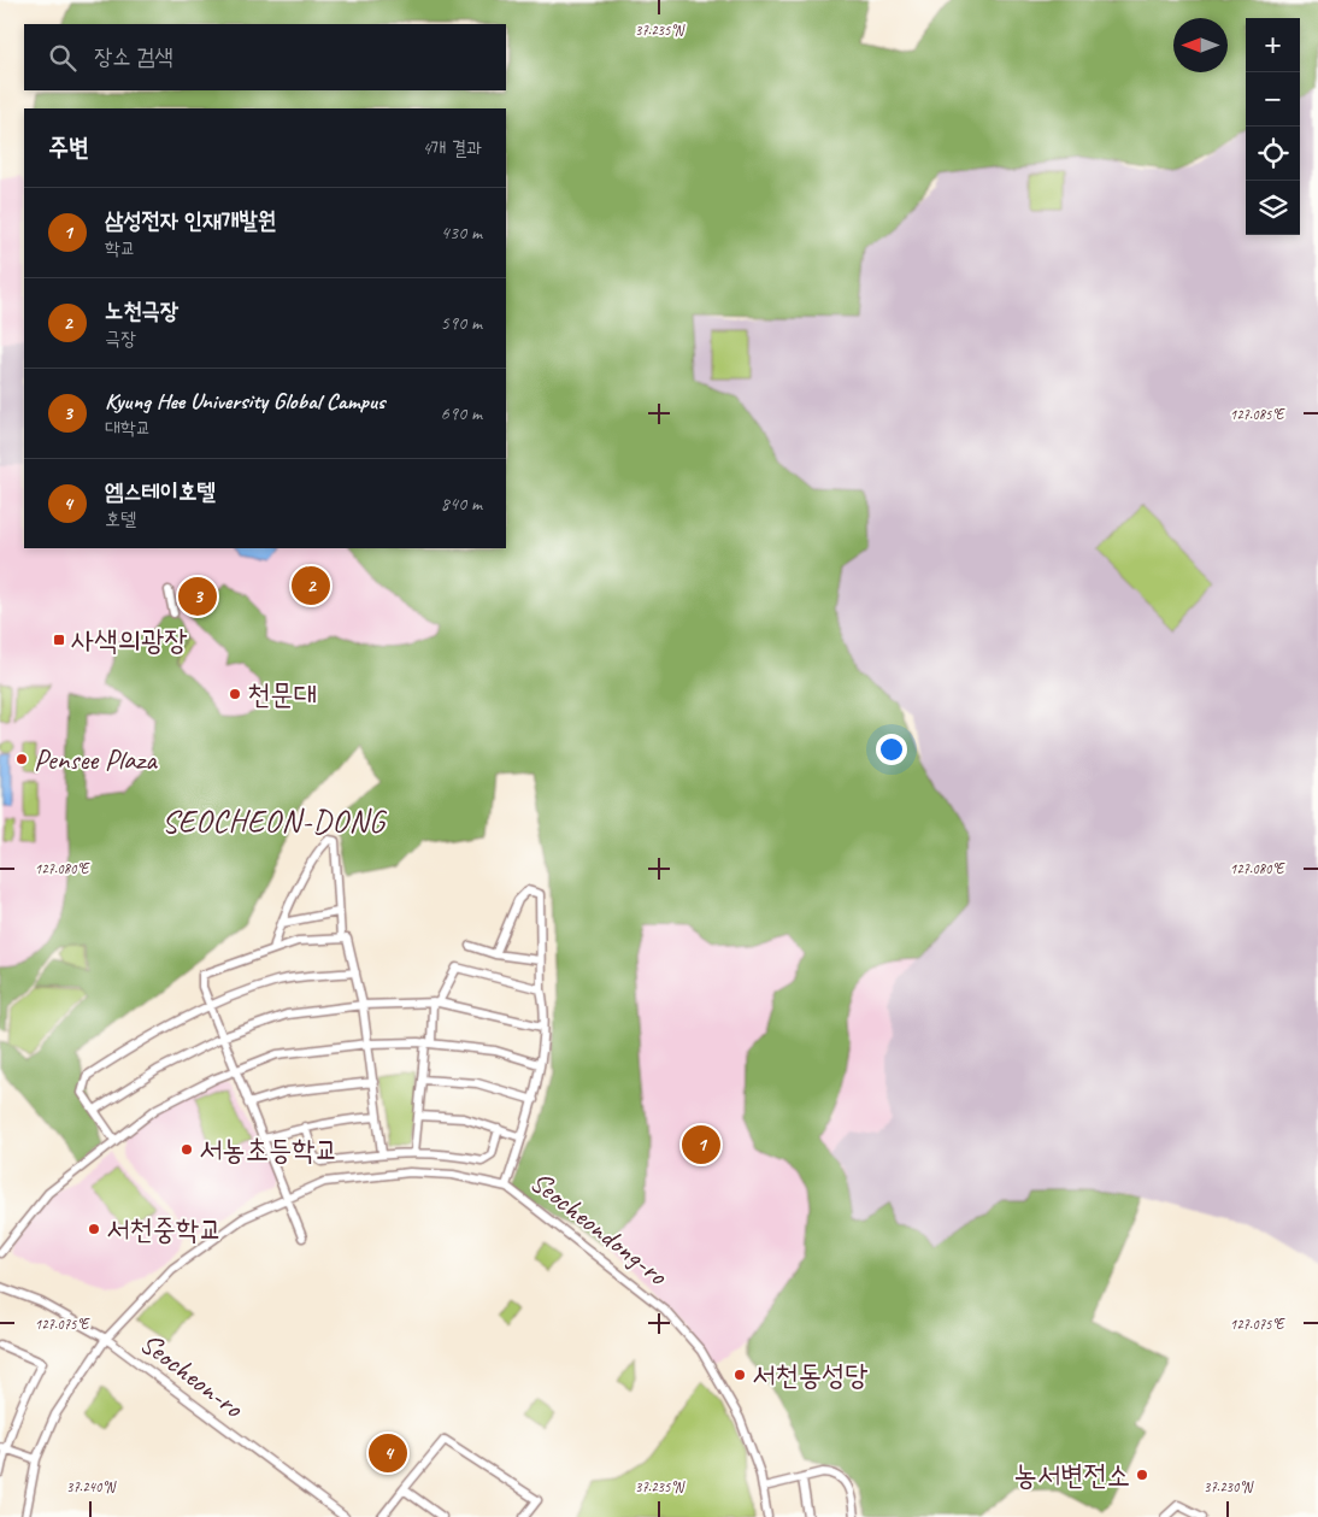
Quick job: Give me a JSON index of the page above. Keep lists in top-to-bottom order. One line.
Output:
{"streets":{"street":["Seocheondong-ro","Seocheon-ro"]},"crossings":[["Seocheondong-ro","Seocheon-ro"]],"districts":["SEOCHEON-DONG"],"places":{"transit":["사색의광장"],"other":["천문대","Pensee Plaza","서농초등학교","서천중학교","서천동성당","농서변전소"]},"north":"left","page":{"map_buttons":["+","−"],"search":"장소 검색","heading":["주변","4개 결과"],"list":[{"mark":"1","name":"삼성전자 인재개발원","note":"학교","value":"430 m"},{"mark":"2","name":"노천극장","note":"극장","value":"590 m"},{"mark":"3","name":"Kyung Hee University Global Campus","note":"대학교","value":"690 m"},{"mark":"4","name":"엠스테이호텔","note":"호텔","value":"840 m"}],"pins":["2","3","1","4"]},"coordinates":["37.235°N","127.085°E","127.080°E","127.075°E","37.240°N","37.230°N"]}
